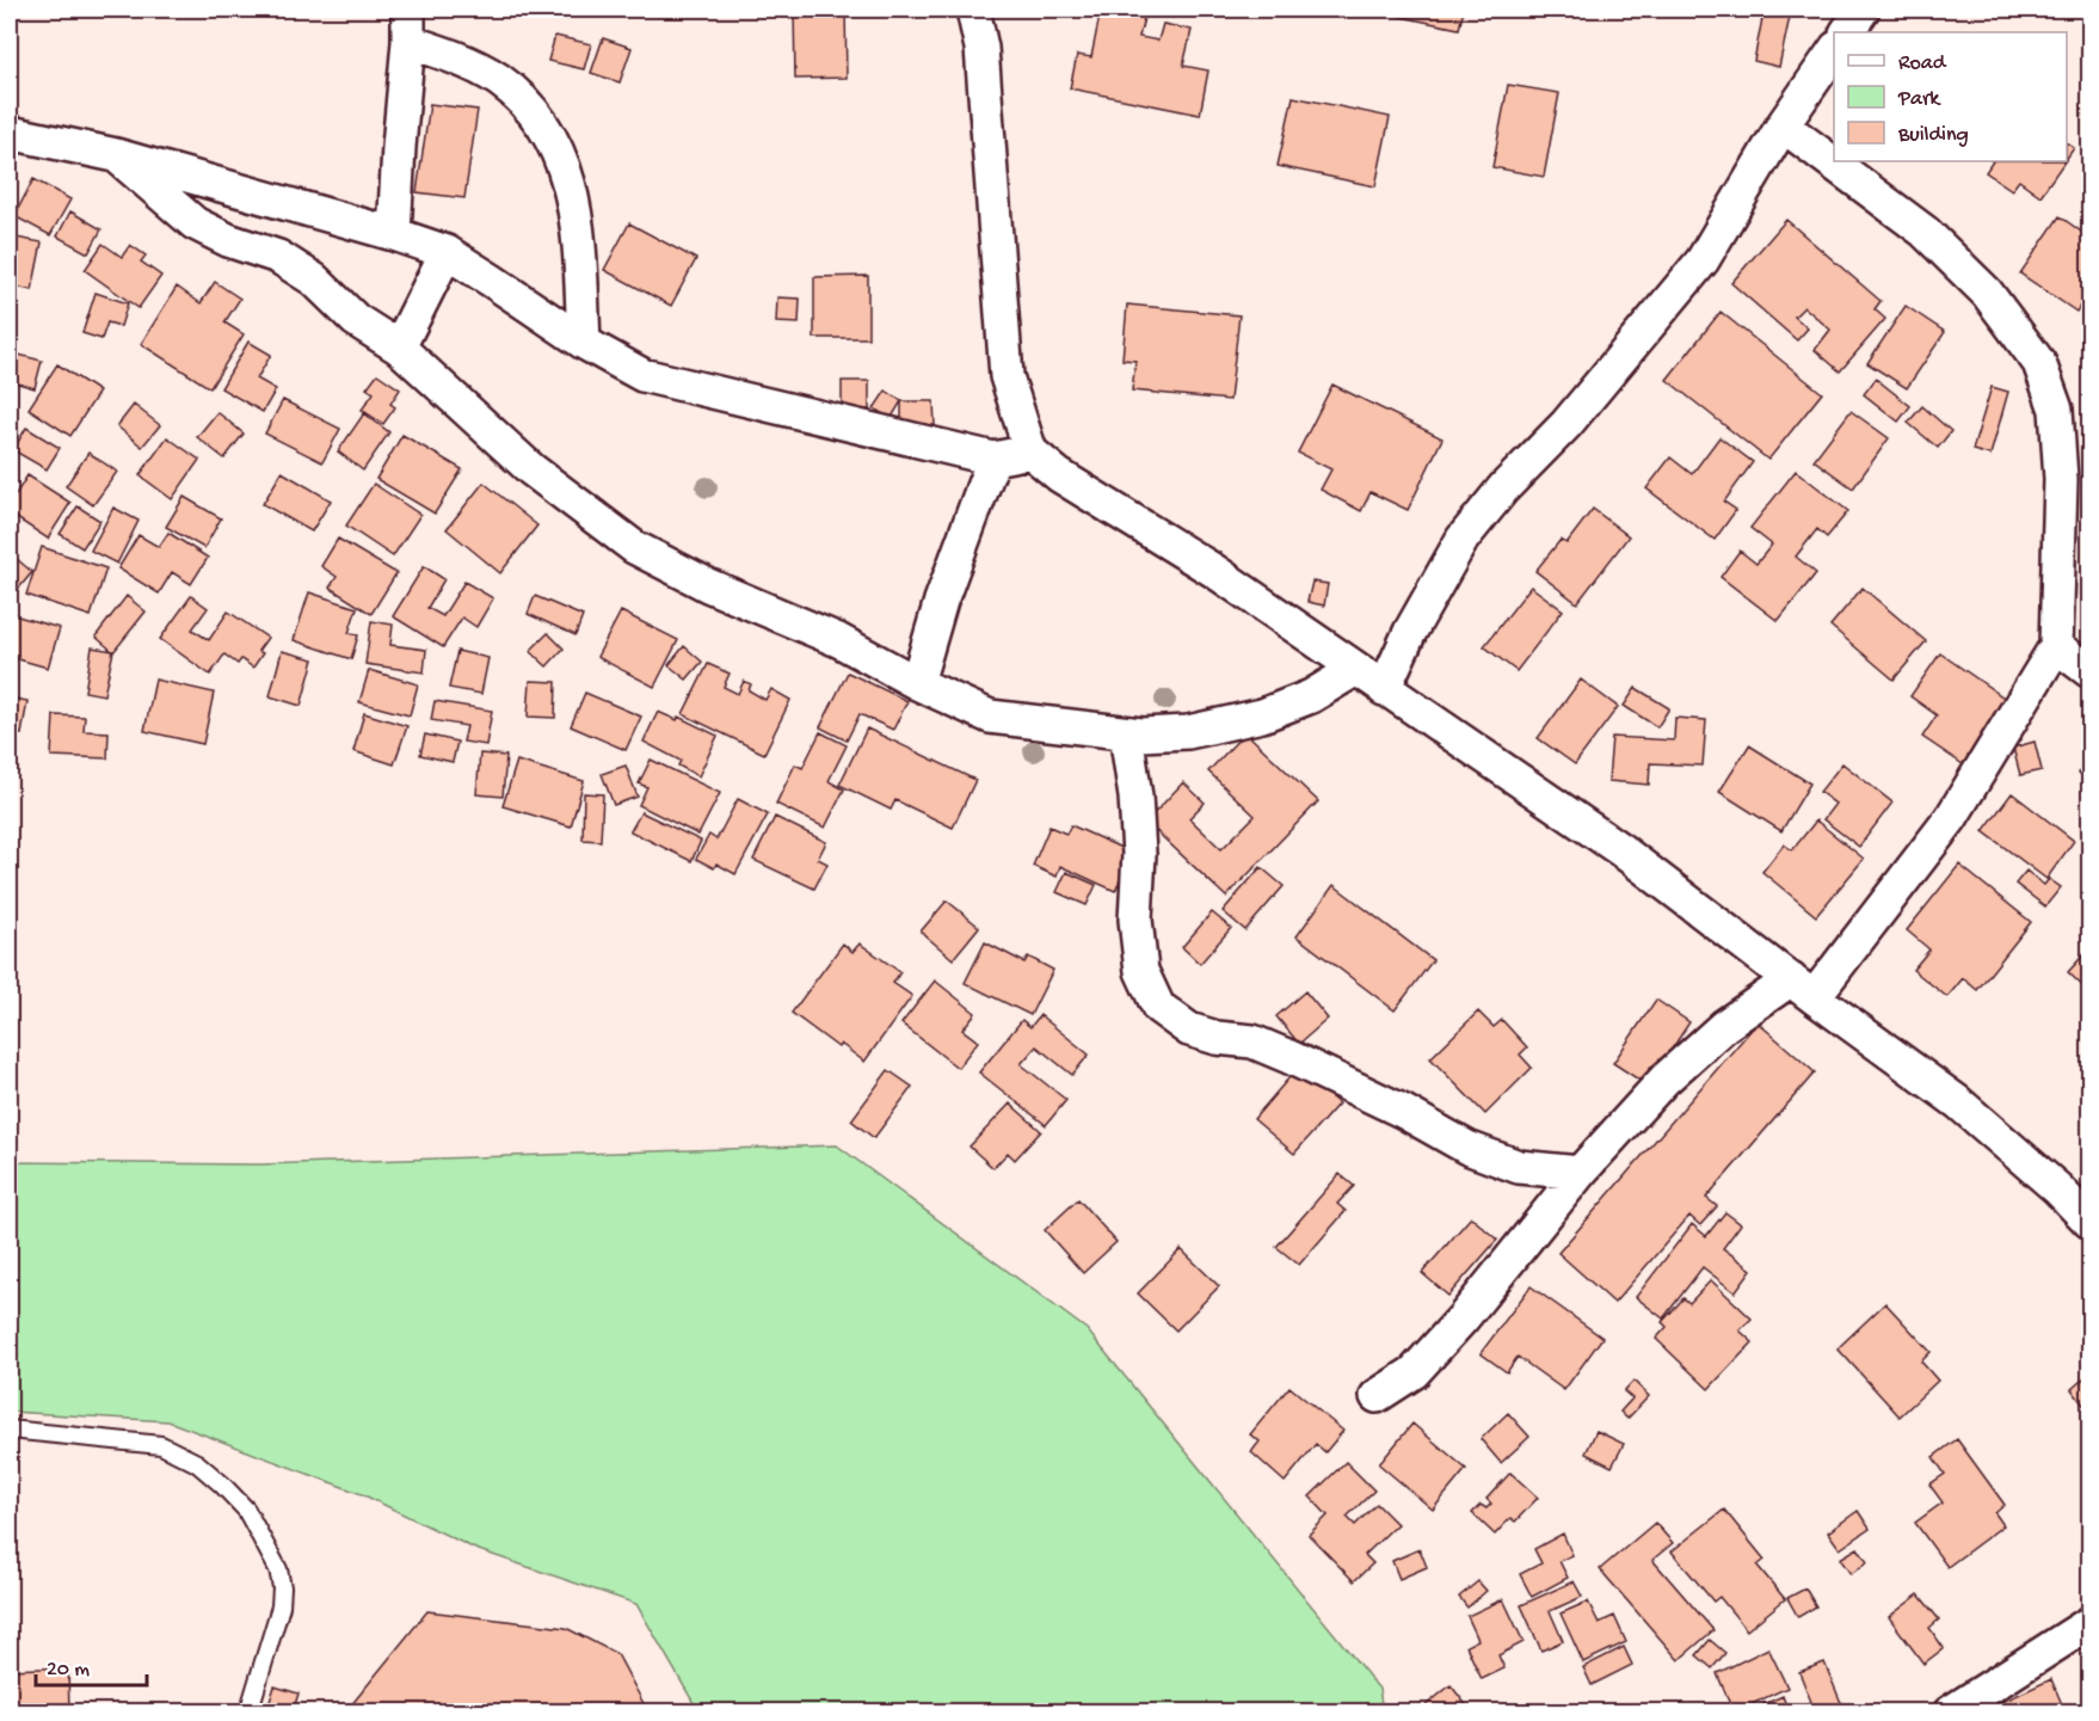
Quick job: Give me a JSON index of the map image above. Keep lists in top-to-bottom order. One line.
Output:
{"legend":["Road","Park","Building"],"scale_bar":"20 m"}
